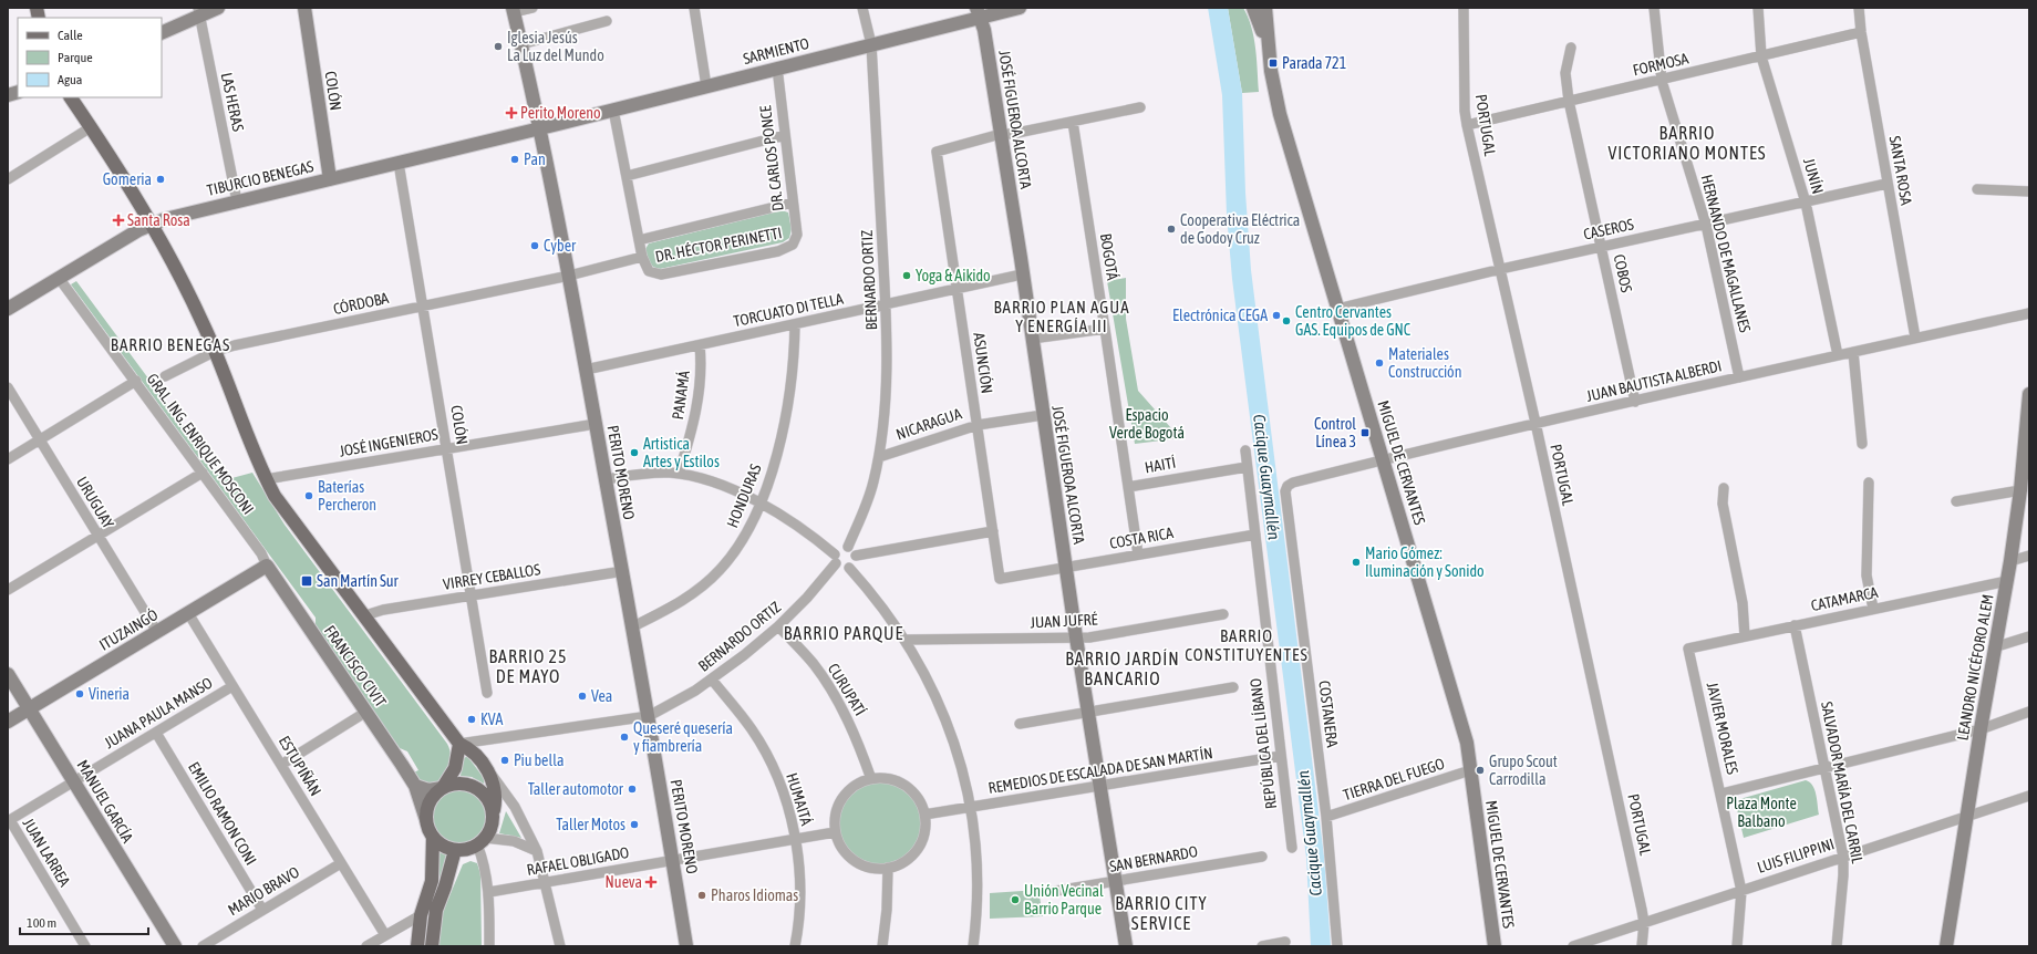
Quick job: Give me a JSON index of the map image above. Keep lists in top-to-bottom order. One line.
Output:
{"streets":{"main road":["SARMIENTO","COLÓN","JOSÉ FIGUEROA ALCORTA","TIBURCIO BENEGAS","MIGUEL DE CERVANTES","PERITO MORENO","ITUZAINGÓ","FRANCISCO CIVIT","LEANDRO NICÉFORO ALEM","MANUEL GARCÍA"],"street":["FORMOSA","LAS HERAS","PORTUGAL","DR. CARLOS PONCE","SANTA ROSA","JUNÍN","CASEROS","DR. HÉCTOR PERINETTI","HERNANDO DE MAGALLANES","BOGOTÁ","COBOS","BERNARDO ORTIZ","CÓRDOBA","TORCUATO DI TELLA","ASUNCIÓN","JUAN BAUTISTA ALBERDI","PANAMÁ","NICARAGUA","JOSÉ INGENIEROS","GRAL. ING. ENRIQUE MOSCONI","HAITÍ","HONDURAS","URUGUAY","COSTA RICA","VIRREY CEBALLOS","CATAMARCA","JUAN JUFRÉ","CURUPATÍ","JUANA PAULA MANSO","COSTANERA","JAVIER MORALES","REPÚBLICA DEL LÍBANO","ESTUPIÑÁN","REMEDIOS DE ESCALADA DE SAN MARTÍN","TIERRA DEL FUEGO","SALVADOR MARÍA DEL CARRIL","HUMAITÁ","EMILIO RAMON CONI","JUAN LARREA","LUIS FILIPPINI","SAN BERNARDO","RAFAEL OBLIGADO","MARIO BRAVO"]},"crossings":[["SARMIENTO","JOSÉ FIGUEROA ALCORTA"],["SARMIENTO","DR. CARLOS PONCE"],["SARMIENTO","TIBURCIO BENEGAS"],["SARMIENTO","BERNARDO ORTIZ"],["SARMIENTO","PERITO MORENO"],["FORMOSA","PORTUGAL"],["FORMOSA","SANTA ROSA"],["FORMOSA","JUNÍN"],["FORMOSA","HERNANDO DE MAGALLANES"],["FORMOSA","COBOS"],["COLÓN","TIBURCIO BENEGAS"],["COLÓN","CÓRDOBA"],["COLÓN","JOSÉ INGENIEROS"],["COLÓN","VIRREY CEBALLOS"],["LAS HERAS","TIBURCIO BENEGAS"],["JOSÉ FIGUEROA ALCORTA","TORCUATO DI TELLA"],["JOSÉ FIGUEROA ALCORTA","ASUNCIÓN"],["JOSÉ FIGUEROA ALCORTA","NICARAGUA"],["JOSÉ FIGUEROA ALCORTA","COSTA RICA"],["JOSÉ FIGUEROA ALCORTA","JUAN JUFRÉ"],["JOSÉ FIGUEROA ALCORTA","REMEDIOS DE ESCALADA DE SAN MARTÍN"],["JOSÉ FIGUEROA ALCORTA","SAN BERNARDO"],["PORTUGAL","CASEROS"],["PORTUGAL","JUAN BAUTISTA ALBERDI"],["PORTUGAL","LUIS FILIPPINI"],["DR. CARLOS PONCE","DR. HÉCTOR PERINETTI"],["SANTA ROSA","CASEROS"],["SANTA ROSA","JUAN BAUTISTA ALBERDI"],["JUNÍN","CASEROS"],["JUNÍN","JUAN BAUTISTA ALBERDI"],["TIBURCIO BENEGAS","GRAL. ING. ENRIQUE MOSCONI"],["TIBURCIO BENEGAS","PERITO MORENO"],["CASEROS","HERNANDO DE MAGALLANES"],["CASEROS","COBOS"],["CASEROS","MIGUEL DE CERVANTES"],["DR. HÉCTOR PERINETTI","CÓRDOBA"],["DR. HÉCTOR PERINETTI","PERITO MORENO"],["HERNANDO DE MAGALLANES","JUAN BAUTISTA ALBERDI"],["BOGOTÁ","HAITÍ"],["BOGOTÁ","COSTA RICA"],["COBOS","JUAN BAUTISTA ALBERDI"],["BERNARDO ORTIZ","TORCUATO DI TELLA"],["BERNARDO ORTIZ","NICARAGUA"],["BERNARDO ORTIZ","PERITO MORENO"],["BERNARDO ORTIZ","CURUPATÍ"],["BERNARDO ORTIZ","HUMAITÁ"],["CÓRDOBA","PERITO MORENO"],["TORCUATO DI TELLA","ASUNCIÓN"],["TORCUATO DI TELLA","PANAMÁ"],["TORCUATO DI TELLA","PERITO MORENO"],["TORCUATO DI TELLA","HONDURAS"],["ASUNCIÓN","NICARAGUA"],["ASUNCIÓN","COSTA RICA"],["JUAN BAUTISTA ALBERDI","MIGUEL DE CERVANTES"],["JUAN BAUTISTA ALBERDI","COSTANERA"],["JOSÉ INGENIEROS","PERITO MORENO"],["GRAL. ING. ENRIQUE MOSCONI","ITUZAINGÓ"],["GRAL. ING. ENRIQUE MOSCONI","FRANCISCO CIVIT"],["MIGUEL DE CERVANTES","TIERRA DEL FUEGO"],["HAITÍ","REPÚBLICA DEL LÍBANO"],["PERITO MORENO","HONDURAS"],["PERITO MORENO","VIRREY CEBALLOS"],["PERITO MORENO","RAFAEL OBLIGADO"],["URUGUAY","ITUZAINGÓ"],["COSTA RICA","REPÚBLICA DEL LÍBANO"],["CATAMARCA","LEANDRO NICÉFORO ALEM"],["CATAMARCA","JAVIER MORALES"],["CATAMARCA","SALVADOR MARÍA DEL CARRIL"],["ITUZAINGÓ","FRANCISCO CIVIT"],["ITUZAINGÓ","ESTUPIÑÁN"],["ITUZAINGÓ","MANUEL GARCÍA"],["LEANDRO NICÉFORO ALEM","LUIS FILIPPINI"],["CURUPATÍ","REMEDIOS DE ESCALADA DE SAN MARTÍN"],["JUANA PAULA MANSO","ESTUPIÑÁN"],["JUANA PAULA MANSO","MANUEL GARCÍA"],["JUANA PAULA MANSO","EMILIO RAMON CONI"],["JUANA PAULA MANSO","JUAN LARREA"],["COSTANERA","TIERRA DEL FUEGO"],["JAVIER MORALES","LUIS FILIPPINI"],["REPÚBLICA DEL LÍBANO","REMEDIOS DE ESCALADA DE SAN MARTÍN"],["ESTUPIÑÁN","MARIO BRAVO"],["SALVADOR MARÍA DEL CARRIL","LUIS FILIPPINI"],["EMILIO RAMON CONI","MARIO BRAVO"]],"districts":["BARRIO VICTORIANO MONTES","BARRIO PLAN AGUA Y ENERGÍA III","BARRIO BENEGAS","BARRIO PARQUE","BARRIO CONSTITUYENTES","BARRIO 25 DE MAYO","BARRIO JARDÍN BANCARIO","BARRIO CITY SERVICE"],"water":["Cacique Guaymallén"],"parks":["Espacio Verde Bogotá","Plaza Monte Balbano"],"places":{"other":["Iglesia Jesús La Luz del Mundo","Pan","Gomeria","Cooperativa Eléctrica de Godoy Cruz","Cyber","Yoga & Aikido","Electrónica CEGA","Centro Cervantes GAS. Equipos de GNC","Materiales Construcción","Artistica Artes y Estilos","Baterías Percheron","Mario Gómez: Iluminación y Sonido","Vineria","Vea","KVA","Queseré quesería y fiambrería","Piu bella","Grupo Scout Carrodilla","Taller automotor","Taller Motos","Pharos Idiomas","Unión Vecinal Barrio Parque"],"transit":["Parada 721","Control Línea 3","San Martín Sur"],"health":["Perito Moreno","Santa Rosa","Nueva"]},"legend":["Calle","Parque","Agua"],"scale_bar":"100 m"}
